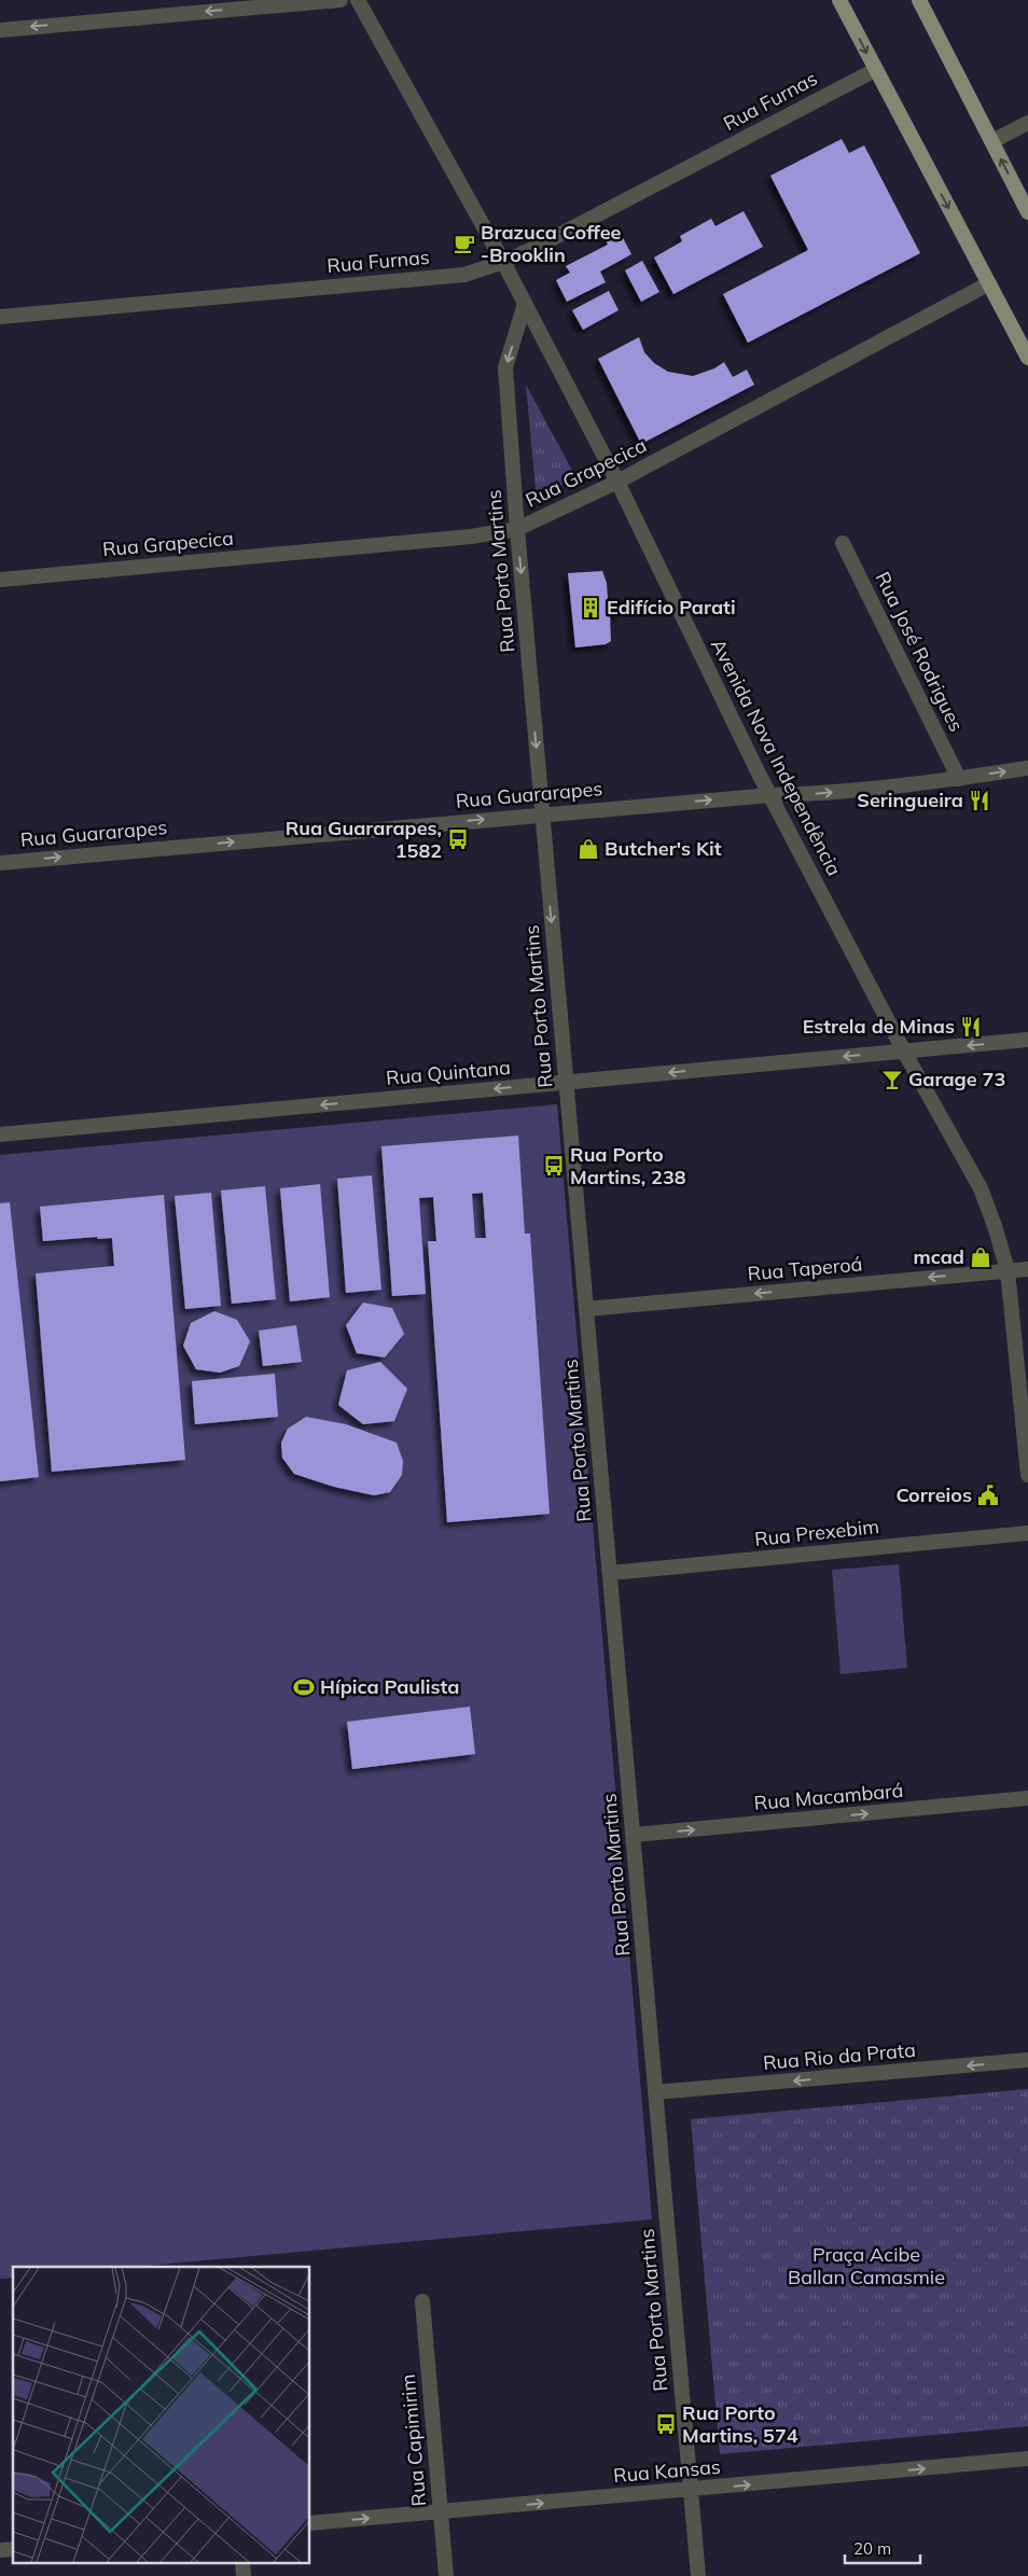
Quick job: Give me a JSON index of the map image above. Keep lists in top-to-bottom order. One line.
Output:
{"streets":{"street":["Rua Furnas","Rua Grapecica","Rua Porto Martins","Rua José Rodrigues","Avenida Nova Independência","Rua Guararapes","Rua Quintana","Rua Taperoá","Rua Prexebim","Rua Macambará","Rua Rio da Prata","Rua Capimirim","Rua Kansas"]},"crossings":[["Rua Furnas","Avenida Nova Independência"],["Rua Grapecica","Rua Porto Martins"],["Rua Grapecica","Avenida Nova Independência"],["Rua Porto Martins","Avenida Nova Independência"],["Rua Porto Martins","Rua Guararapes"],["Rua Porto Martins","Rua Quintana"],["Rua Porto Martins","Rua Taperoá"],["Rua Porto Martins","Rua Prexebim"],["Rua Porto Martins","Rua Macambará"],["Rua Porto Martins","Rua Rio da Prata"],["Rua Porto Martins","Rua Kansas"],["Rua José Rodrigues","Rua Guararapes"],["Avenida Nova Independência","Rua Guararapes"],["Avenida Nova Independência","Rua Quintana"],["Avenida Nova Independência","Rua Taperoá"],["Rua Capimirim","Rua Kansas"]],"one_way":["Rua Guararapes","Rua Quintana","Rua Taperoá","Rua Macambará","Rua Rio da Prata","Rua Kansas"],"parks":["Praça Acibe Ballan Camasmie"],"places":{"cafe":["Brazuca Coffee -Brooklin"],"building":["Edifício Parati"],"restaurant":["Seringueira","Estrela de Minas"],"bus stop":["Rua Guararapes, 1582","Rua Porto Martins, 238","Rua Porto Martins, 574"],"shop":["Butcher's Kit","mcad"],"bar":["Garage 73"],"public building":["Correios"],"sports":["Hípica Paulista"]},"scale_bar":"20 m"}
